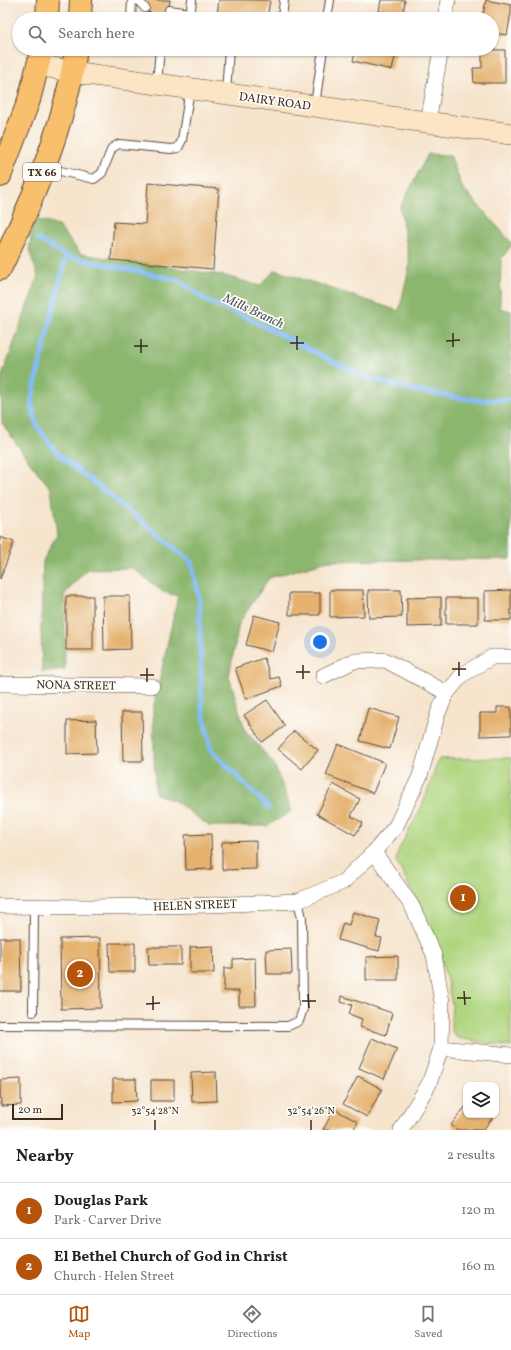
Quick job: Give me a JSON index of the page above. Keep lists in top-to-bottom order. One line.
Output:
{"streets":{"main road":["TX 66"],"street":["DAIRY ROAD","NONA STREET","HELEN STREET"]},"crossings":[["DAIRY ROAD","TX 66"]],"water":["Mills Branch"],"scale_bar":"20 m","page":{"search":"Search here","pins":["1","2"],"scale":"20 m","heading":["Nearby","2 results"],"list":[{"mark":"1","name":"Douglas Park","note":"Park · Carver Drive","value":"120 m"},{"mark":"2","name":"El Bethel Church of God in Christ","note":"Church · Helen Street","value":"160 m"}],"nav":["Map","Directions","Saved"]},"coordinates":["32°54'28\"N","32°54'26\"N"]}
